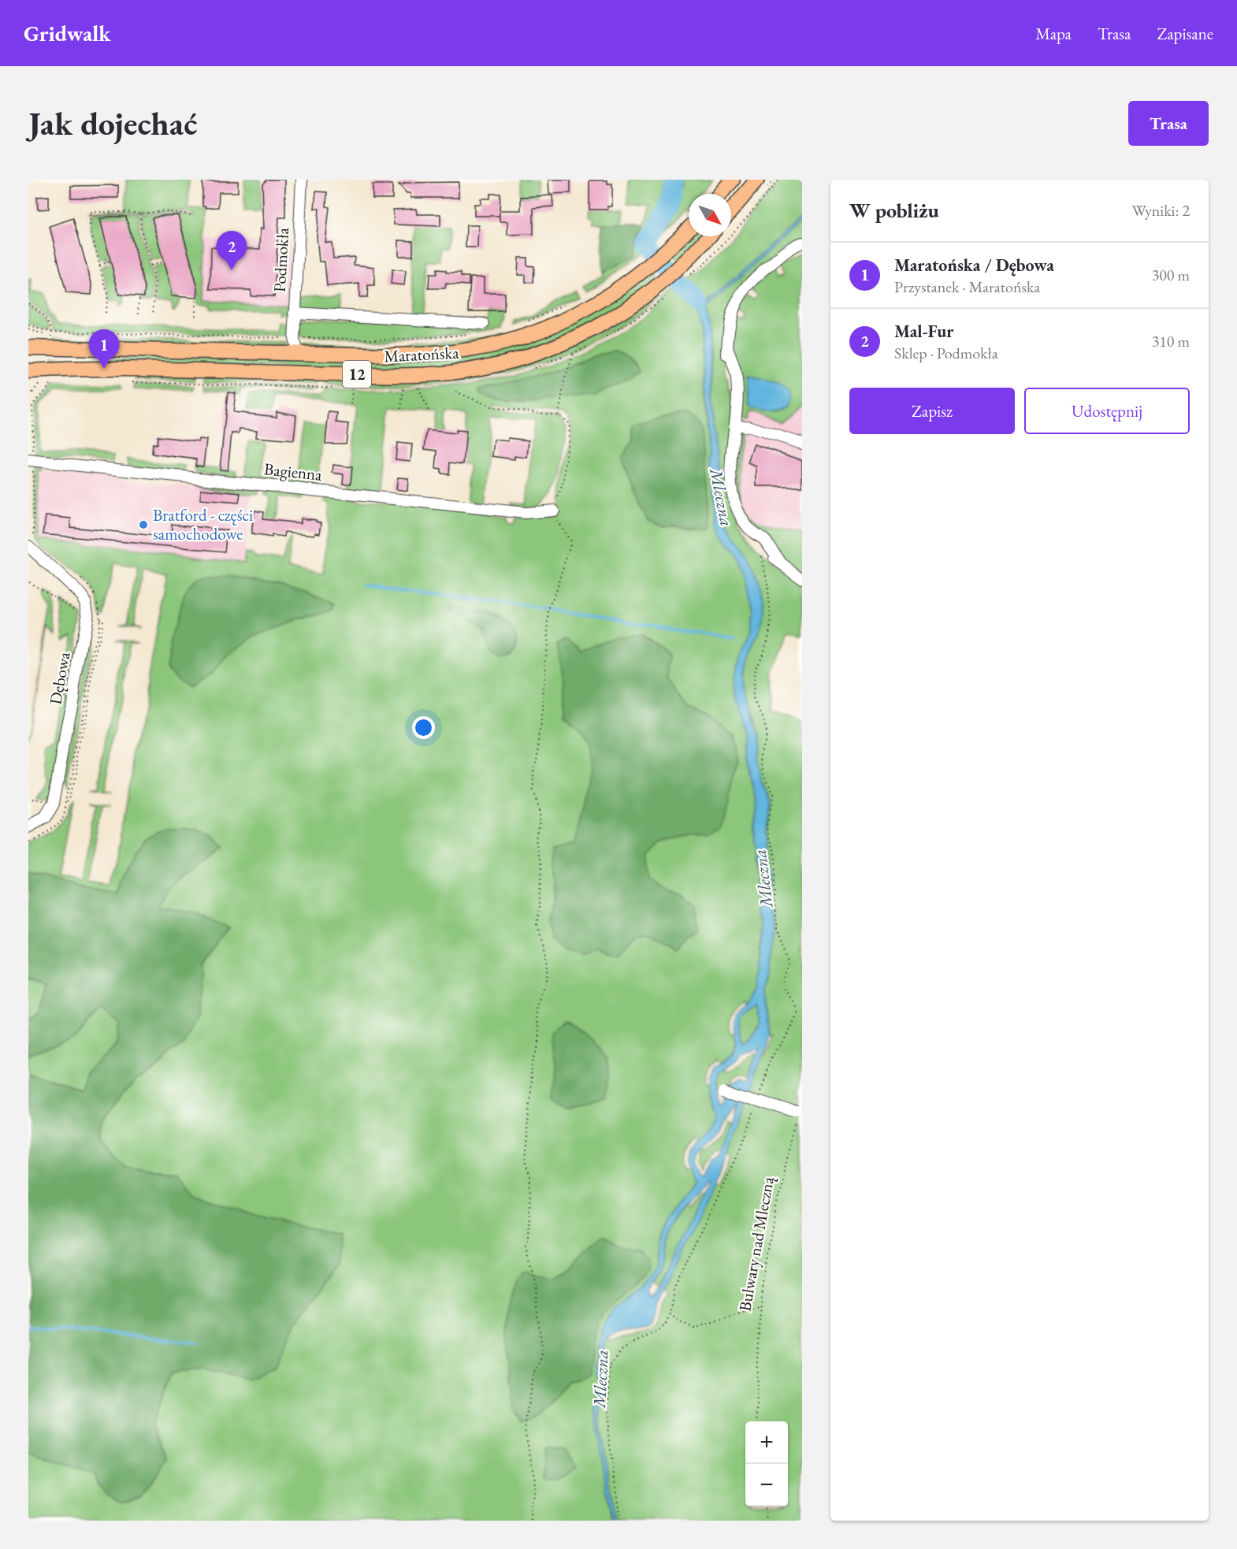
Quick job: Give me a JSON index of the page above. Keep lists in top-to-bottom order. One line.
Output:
{"streets":{"main road":["Maratońska","12"],"street":["Podmokła","Bagienna","Dębowa"],"path":["Bulwary nad Mleczną"]},"water":["Mleczna"],"places":["Bratford - części samochodowe"],"north":"bottom right","page":{"header":"Gridwalk","nav":["Mapa","Trasa","Zapisane"],"buttons":["Trasa",["Zapisz","Udostępnij"]],"title":"Jak dojechać","heading":["W pobliżu","Wyniki: 2"],"pins":["2","1"],"list":[{"mark":"1","name":"Maratońska / Dębowa","note":"Przystanek · Maratońska","value":"300 m"},{"mark":"2","name":"Mal-Fur","note":"Sklep · Podmokła","value":"310 m"}],"map_buttons":["+","−"]}}
